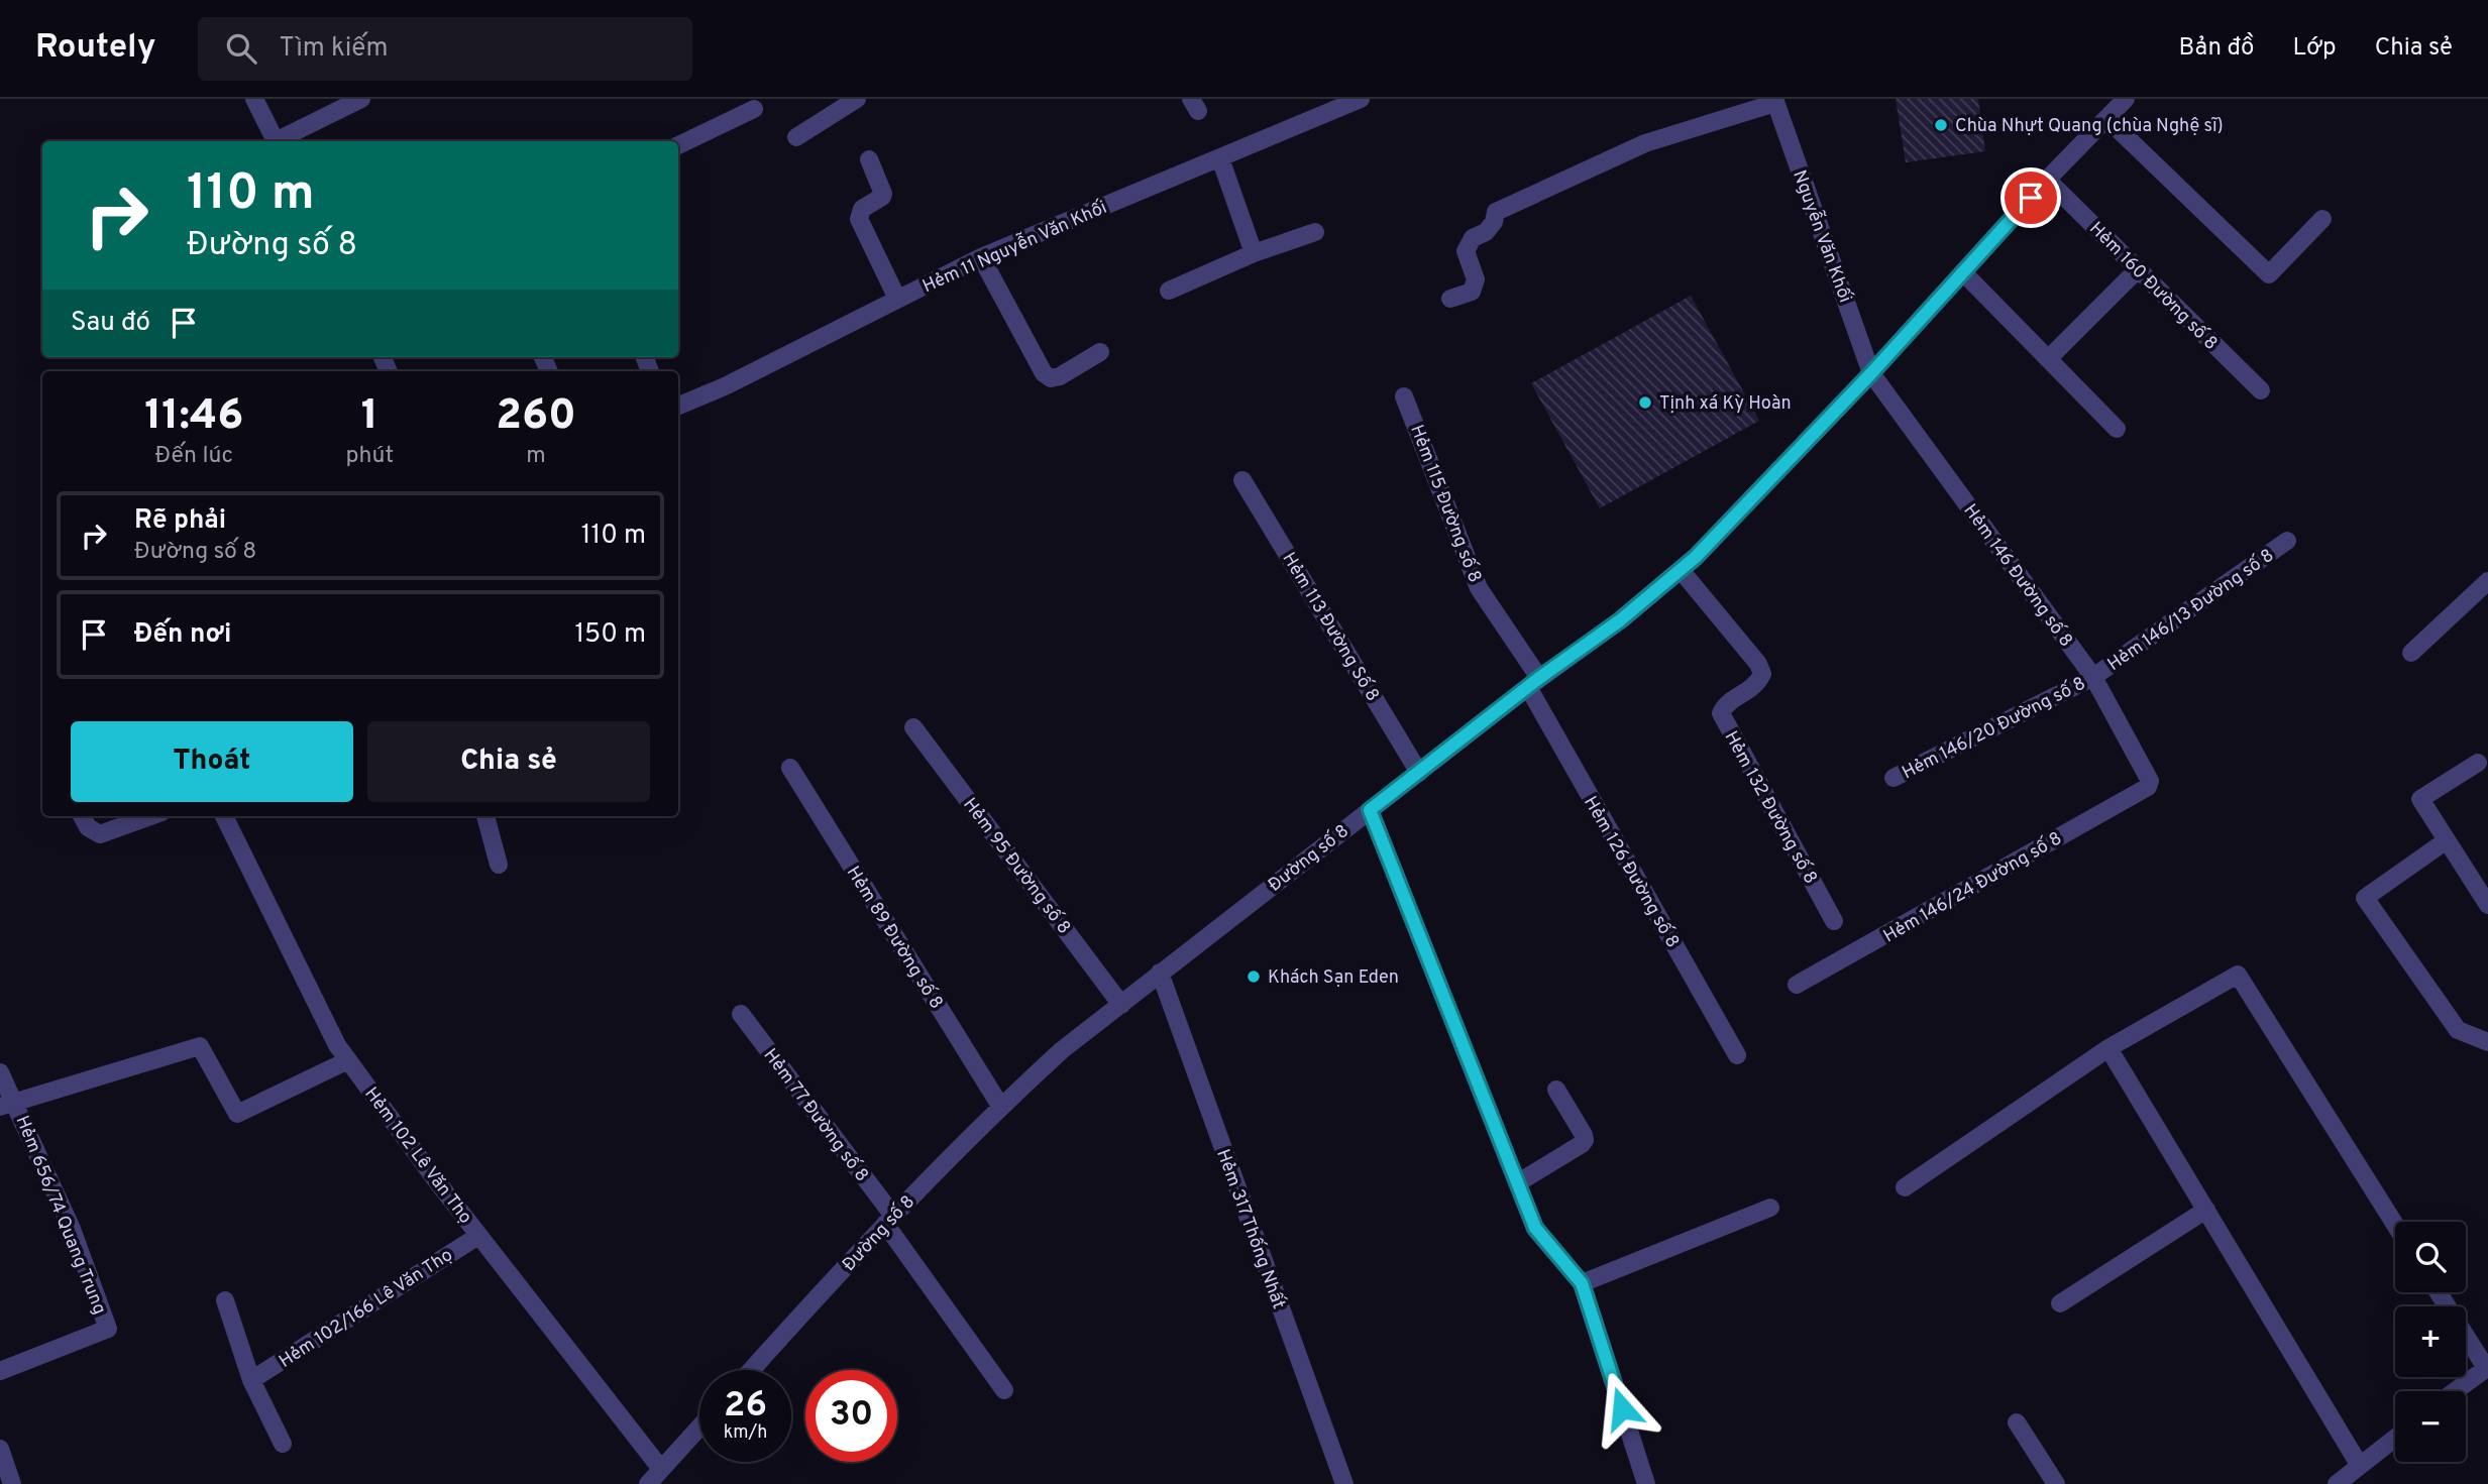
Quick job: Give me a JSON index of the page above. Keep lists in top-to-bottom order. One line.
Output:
{"streets":{"street":["Nguyễn Văn Khối","Hẻm 11 Nguyễn Văn Khối","Hẻm 160 Đường số 8","Hẻm 115 Đường số 8","Hẻm 146 Đường số 8","Hẻm 146/13 Đường số 8","Hẻm 113 Đường Số 8","Hẻm 146/20 Đường số 8","Hẻm 132 Đường số 8","Đường số 8","Hẻm 95 Đường số 8","Hẻm 126 Đường số 8","Hẻm 146/24 Đường số 8","Hẻm 89 Đường số 8","Hẻm 77 Đường số 8","Hẻm 102 Lê Văn Thọ","Hẻm 656/74 Quang Trung","Hẻm 317 Thống Nhất","Hẻm 102/166 Lê Văn Thọ"]},"crossings":[["Nguyễn Văn Khối","Hẻm 146 Đường số 8"],["Nguyễn Văn Khối","Đường số 8"],["Hẻm 160 Đường số 8","Đường số 8"],["Hẻm 115 Đường số 8","Đường số 8"],["Hẻm 115 Đường số 8","Hẻm 126 Đường số 8"],["Hẻm 146 Đường số 8","Hẻm 146/13 Đường số 8"],["Hẻm 146 Đường số 8","Hẻm 146/20 Đường số 8"],["Hẻm 146 Đường số 8","Đường số 8"],["Hẻm 146 Đường số 8","Hẻm 146/24 Đường số 8"],["Hẻm 146/13 Đường số 8","Hẻm 146/20 Đường số 8"],["Hẻm 113 Đường Số 8","Đường số 8"],["Hẻm 132 Đường số 8","Đường số 8"],["Đường số 8","Hẻm 95 Đường số 8"],["Đường số 8","Hẻm 126 Đường số 8"],["Đường số 8","Hẻm 89 Đường số 8"],["Đường số 8","Hẻm 77 Đường số 8"],["Đường số 8","Hẻm 317 Thống Nhất"],["Hẻm 102 Lê Văn Thọ","Hẻm 102/166 Lê Văn Thọ"]],"places":["Chùa Nhựt Quang (chùa Nghệ sĩ)","Tịnh xá Kỳ Hoàn","Khách Sạn Eden"],"page":{"header":"Routely","search":"Tìm kiếm","nav":["Bản đồ","Lớp","Chia sẻ"],"turn":["110 m","Đường số 8"],"then":"Sau đó","eta":["11:46","Đến lúc","1","phút","260","m"],"list":[{"name":"Rẽ phải","note":"Đường số 8","value":"110 m"},{"name":"Đến nơi","value":"150 m"}],"buttons":["Thoát","Chia sẻ"],"map_buttons":["+","−"],"speed":"26 km/h","limit":"30"}}
